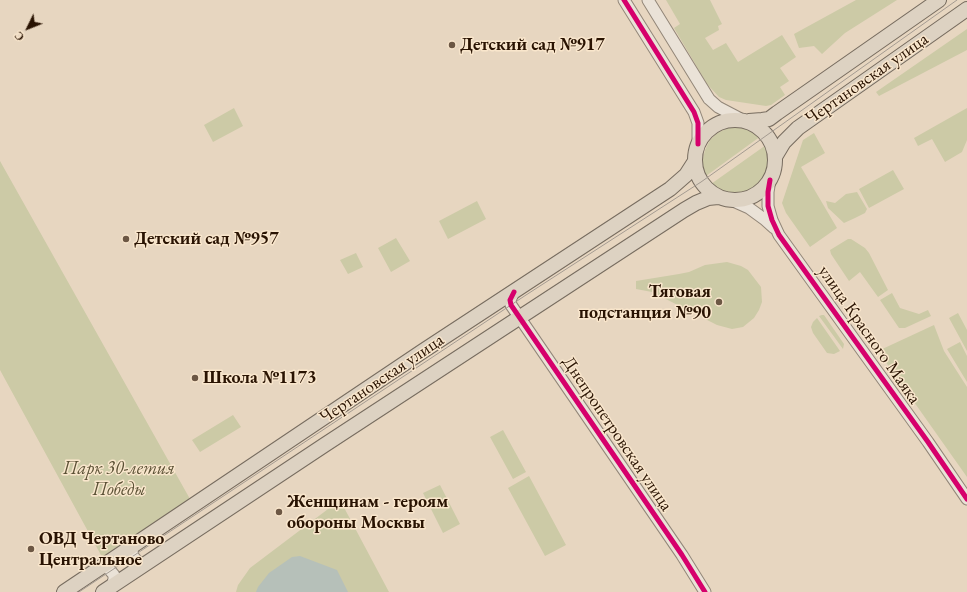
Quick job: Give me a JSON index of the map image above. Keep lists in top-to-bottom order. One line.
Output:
{"streets":{"main road":["Чертановская улица"],"street":["улица Красного Маяка","Днепропетровская улица"]},"crossings":[["Чертановская улица","улица Красного Маяка"],["Чертановская улица","Днепропетровская улица"]],"parks":["Парк 30-летия Победы"],"places":["Детский сад №917","Детский сад №957","Тяговая подстанция №90","Школа №1173","Женщинам - героям обороны Москвы","ОВД Чертаново Центральное"],"north":"bottom left"}
